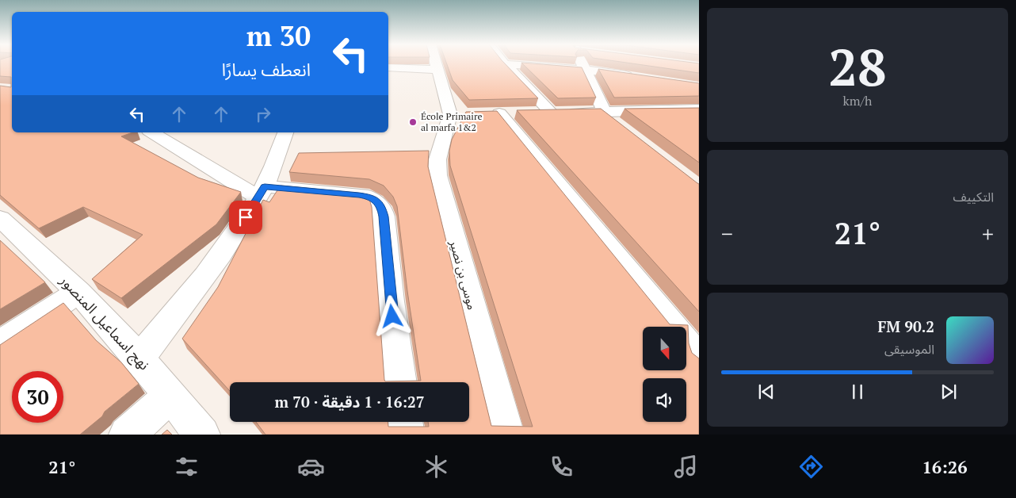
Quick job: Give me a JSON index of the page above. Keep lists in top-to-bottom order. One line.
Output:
{"streets":{"street":["موسى بن نصير","نهج اسماعيل المنصور"]},"places":["École Primaire al marfa 1&2"],"north":"bottom","page":{"tile":[["28","km/h"],"التكييف"],"turn":["30 m","انعطف يسارًا"],"heat":["−","21°","+"],"song":["90.2 FM","الموسيقى"],"limit":"30","trip":"16:27 · 1 دقيقة · 70 m","tabs":["16:26","21°"]}}
